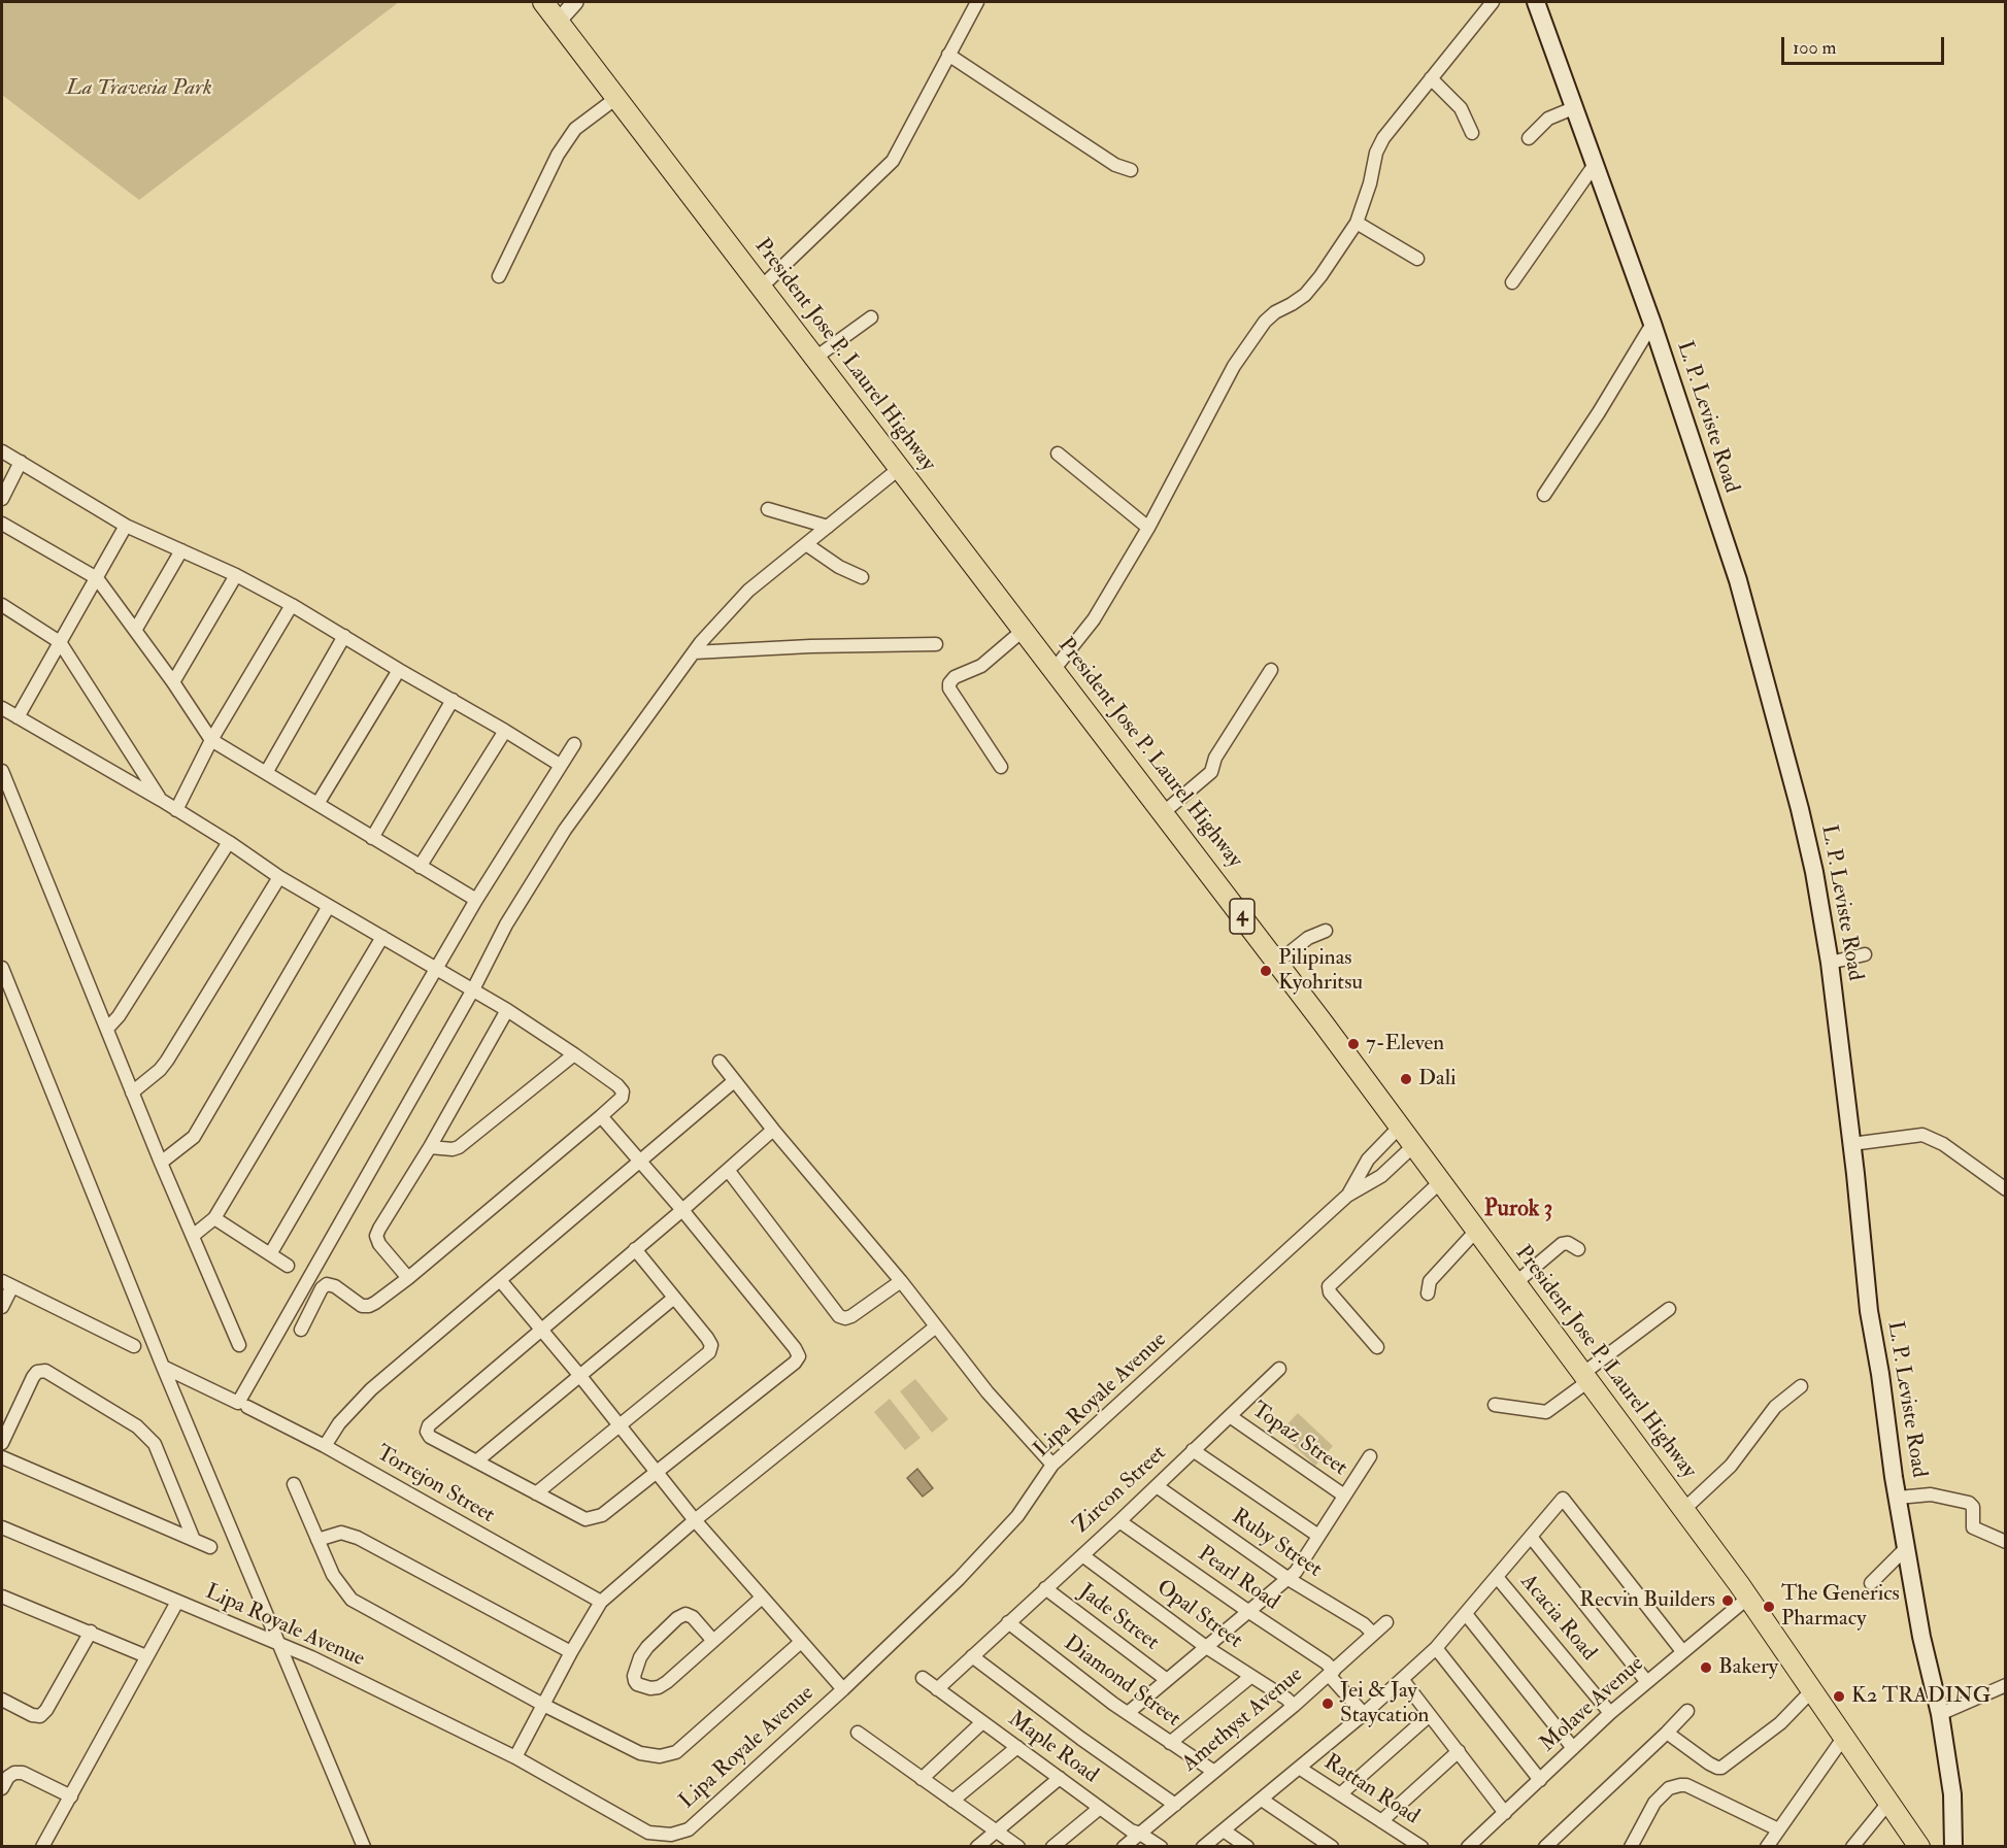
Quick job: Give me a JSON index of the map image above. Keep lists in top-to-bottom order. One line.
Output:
{"streets":{"highway":["President Jose P. Laurel Highway","4"],"main road":["L. P. Leviste Road"],"street":["Lipa Royale Avenue","Topaz Street","Torrejon Street","Zircon Street","Ruby Street","Pearl Road","Opal Street","Jade Street","Acacia Road","Diamond Street","Molave Avenue","Amethyst Avenue","Maple Road","Rattan Road"]},"crossings":[["President Jose P. Laurel Highway","Lipa Royale Avenue"],["President Jose P. Laurel Highway","Molave Avenue"],["Topaz Street","Zircon Street"],["Zircon Street","Ruby Street"],["Zircon Street","Pearl Road"],["Zircon Street","Opal Street"],["Zircon Street","Jade Street"],["Zircon Street","Diamond Street"],["Zircon Street","Maple Road"],["Ruby Street","Amethyst Avenue"],["Pearl Road","Amethyst Avenue"],["Opal Street","Amethyst Avenue"],["Acacia Road","Molave Avenue"],["Diamond Street","Amethyst Avenue"],["Amethyst Avenue","Maple Road"]],"districts":["Purok 3"],"parks":["La Travesia Park"],"places":["Pilipinas Kyohritsu","7-Eleven","Dali","Recvin Builders","The Generics Pharmacy","Bakery","K2 TRADING","Jei & Jay Staycation"],"scale_bar":"100 m"}
